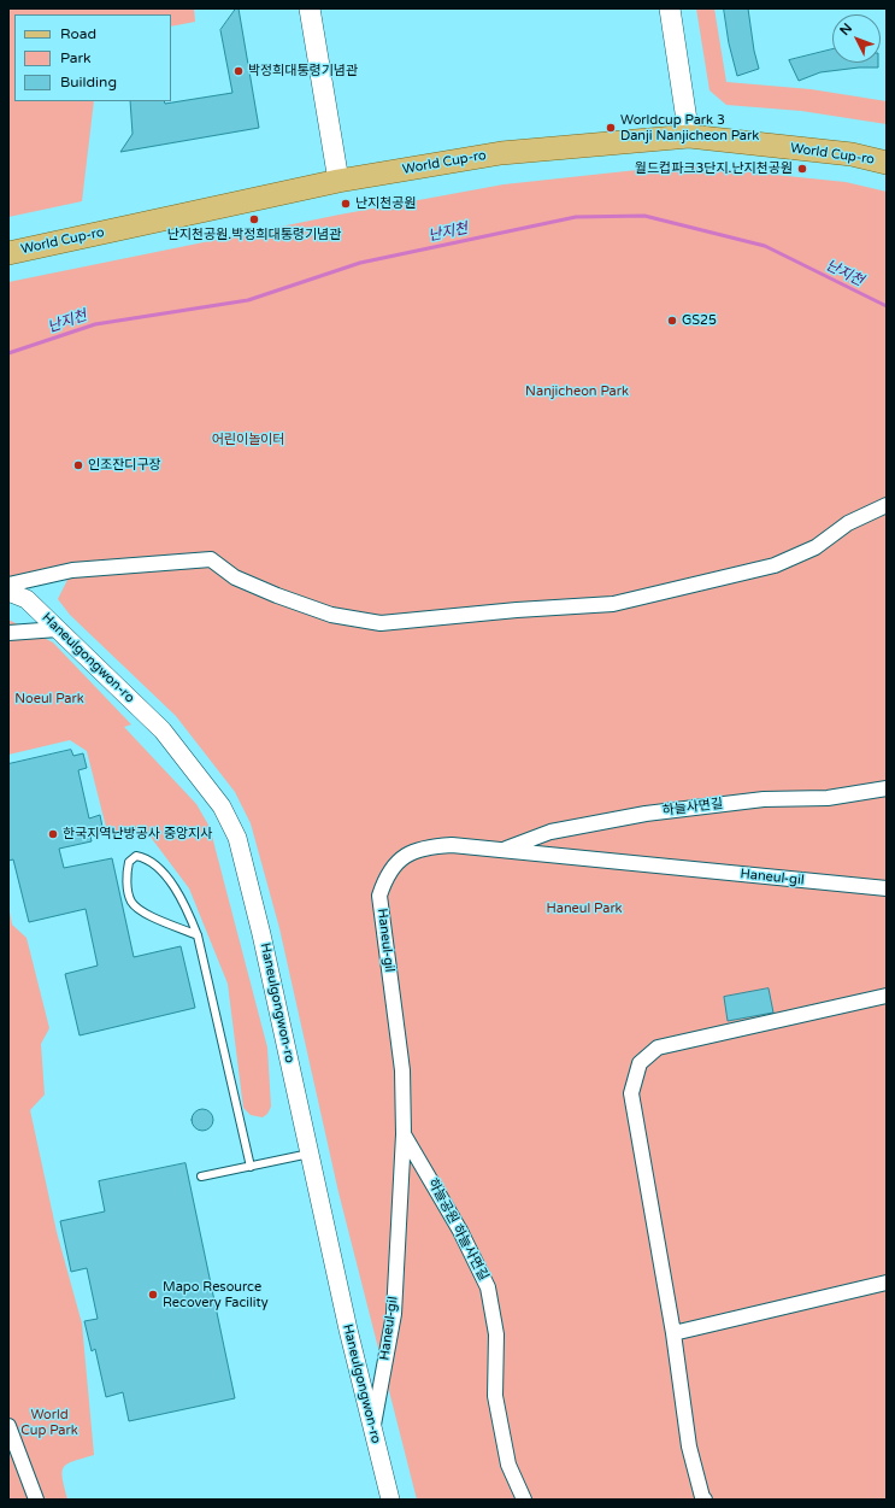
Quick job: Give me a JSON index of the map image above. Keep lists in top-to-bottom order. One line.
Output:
{"streets":{"main road":["World Cup-ro"],"street":["Haneulgongwon-ro","하늘사면길","Haneul-gil","하늘공원 하늘사면길"]},"crossings":[["Haneulgongwon-ro","Haneul-gil"],["하늘사면길","Haneul-gil"],["Haneul-gil","하늘공원 하늘사면길"]],"water":["난지천"],"parks":["Nanjicheon Park","어린이놀이터","Noeul Park","Haneul Park","World Cup Park"],"places":["박정희대통령기념관","Worldcup Park 3 Danji Nanjicheon Park","월드컵파크3단지.난지천공원","난지천공원","난지천공원.박정희대통령기념관","GS25","인조잔디구장","한국지역난방공사 중앙지사","Mapo Resource Recovery Facility"],"legend":["Road","Park","Building"],"north":"top left"}
